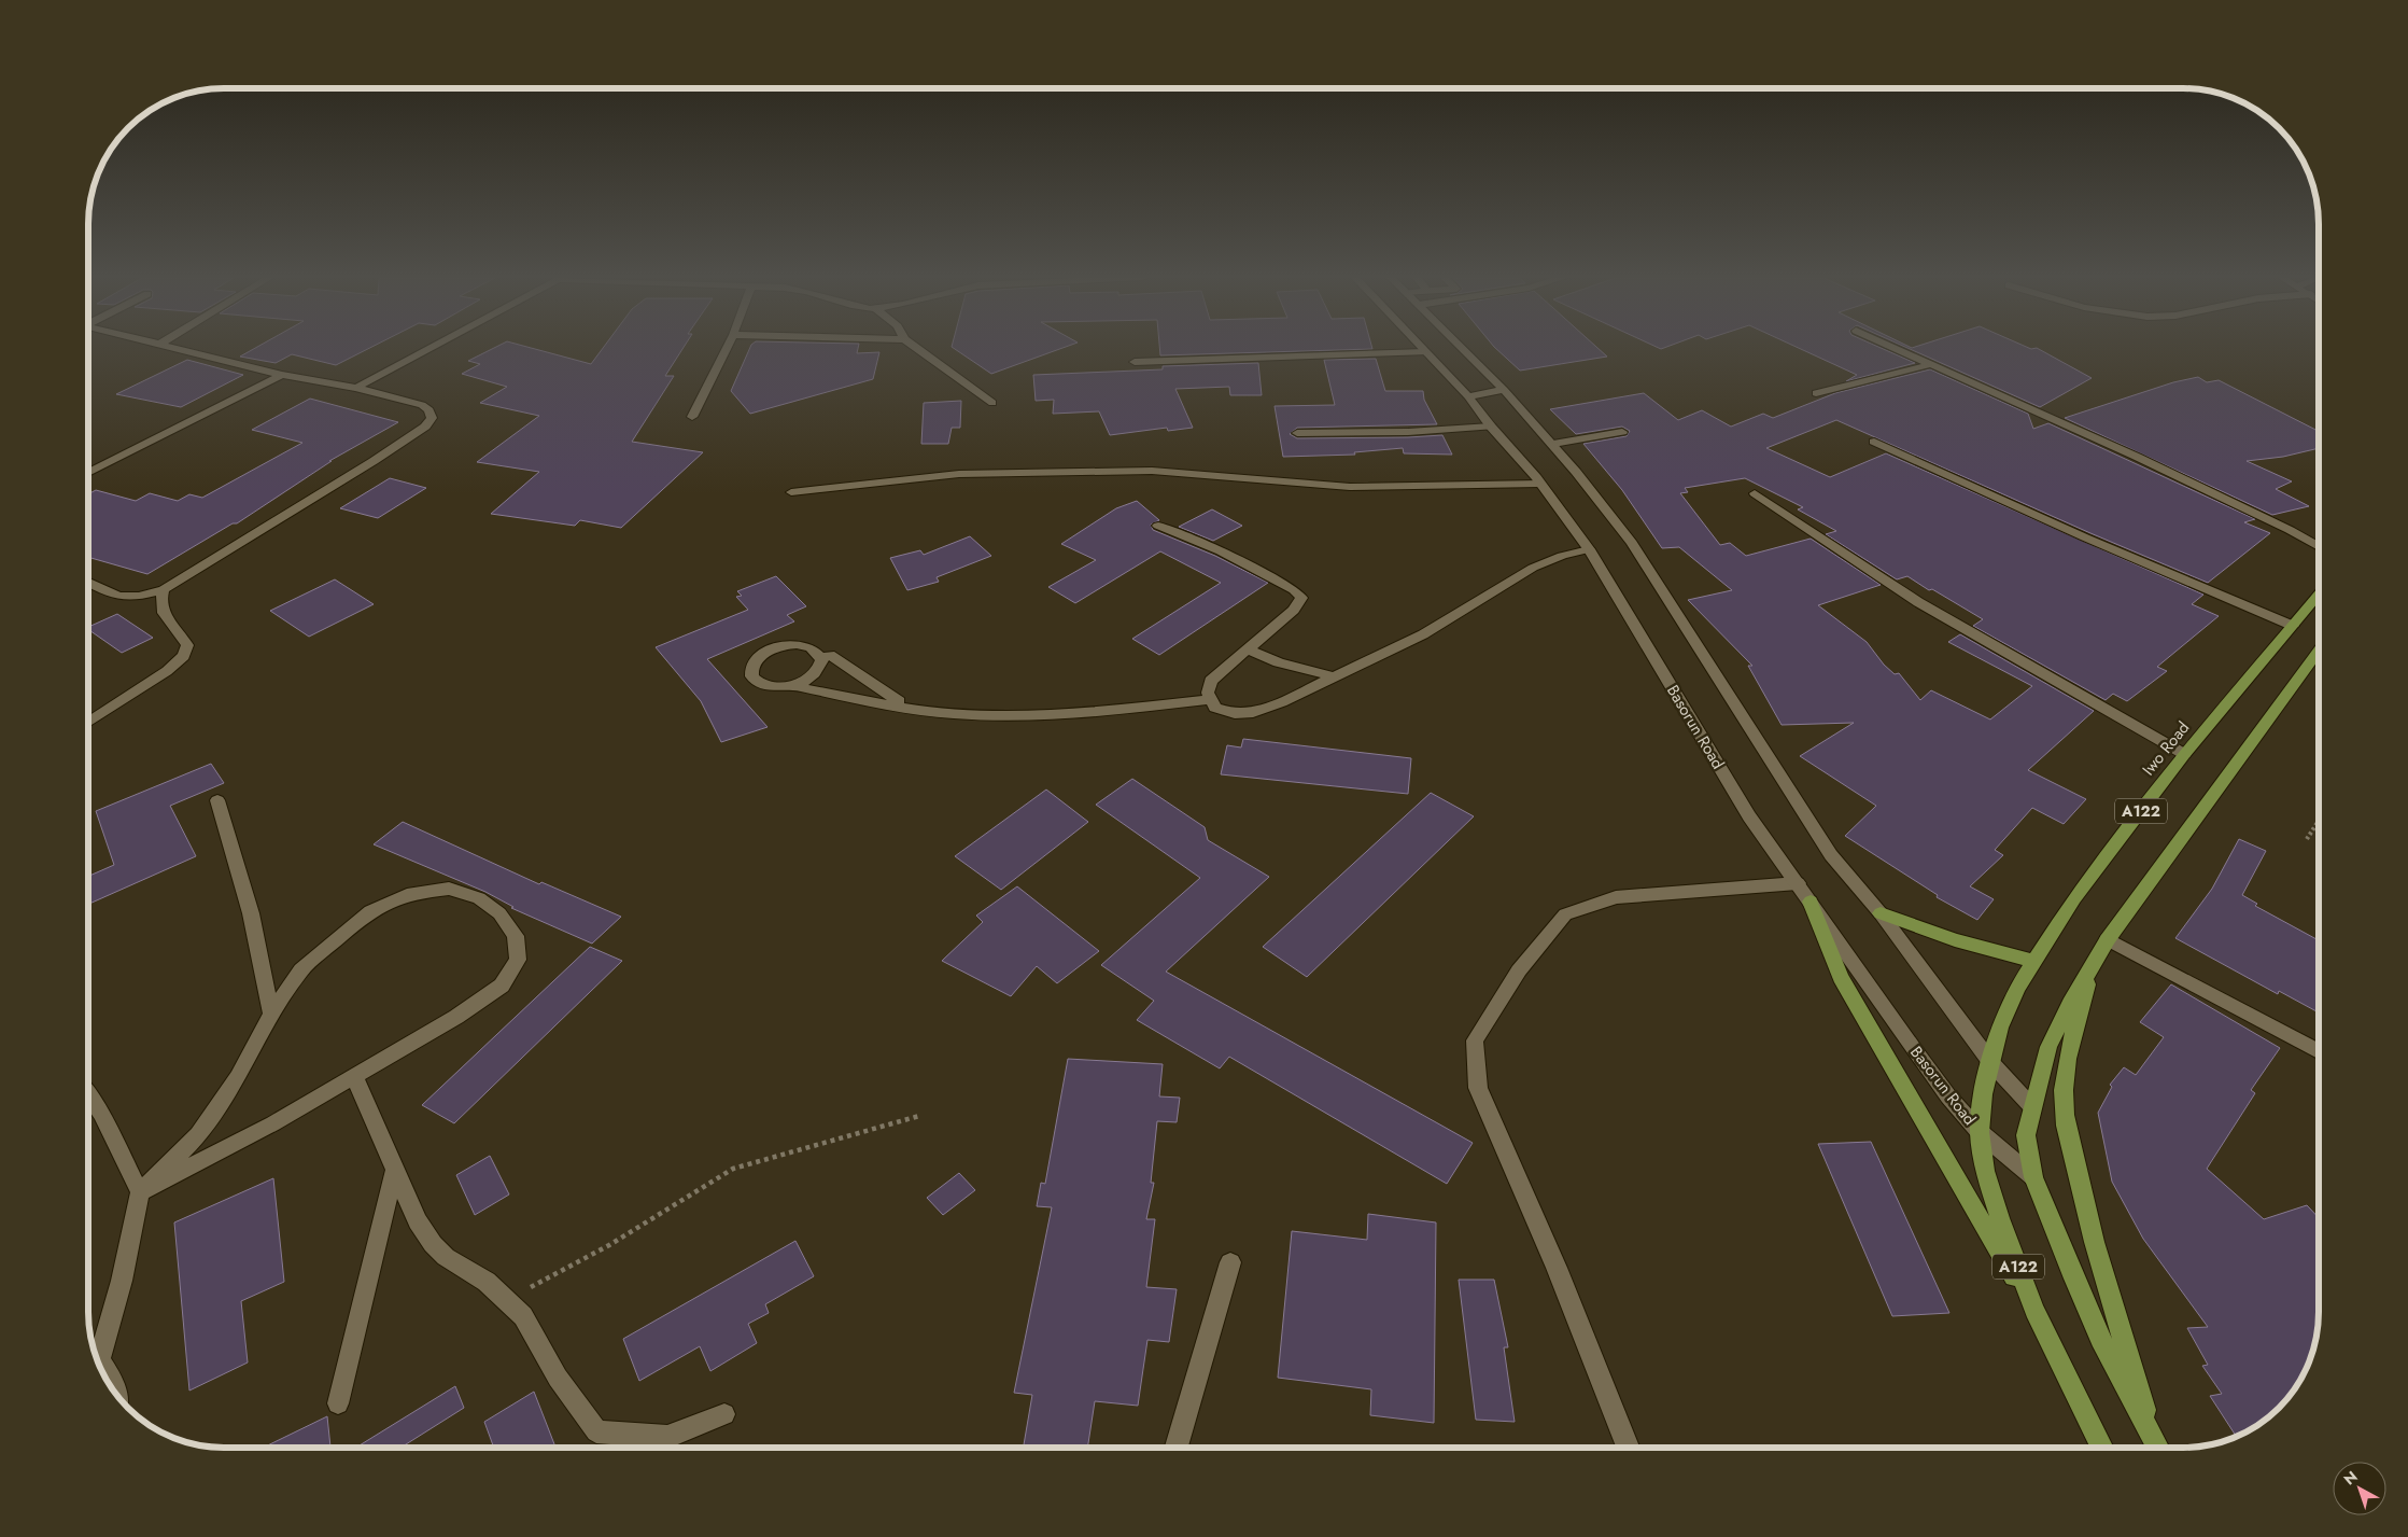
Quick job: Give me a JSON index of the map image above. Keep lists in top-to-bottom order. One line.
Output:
{"streets":{"highway":["Iwo Road","A122"],"street":["Basorun Road"]},"crossings":[["Basorun Road","A122"],["Iwo Road","A122"]],"north":"top left"}
